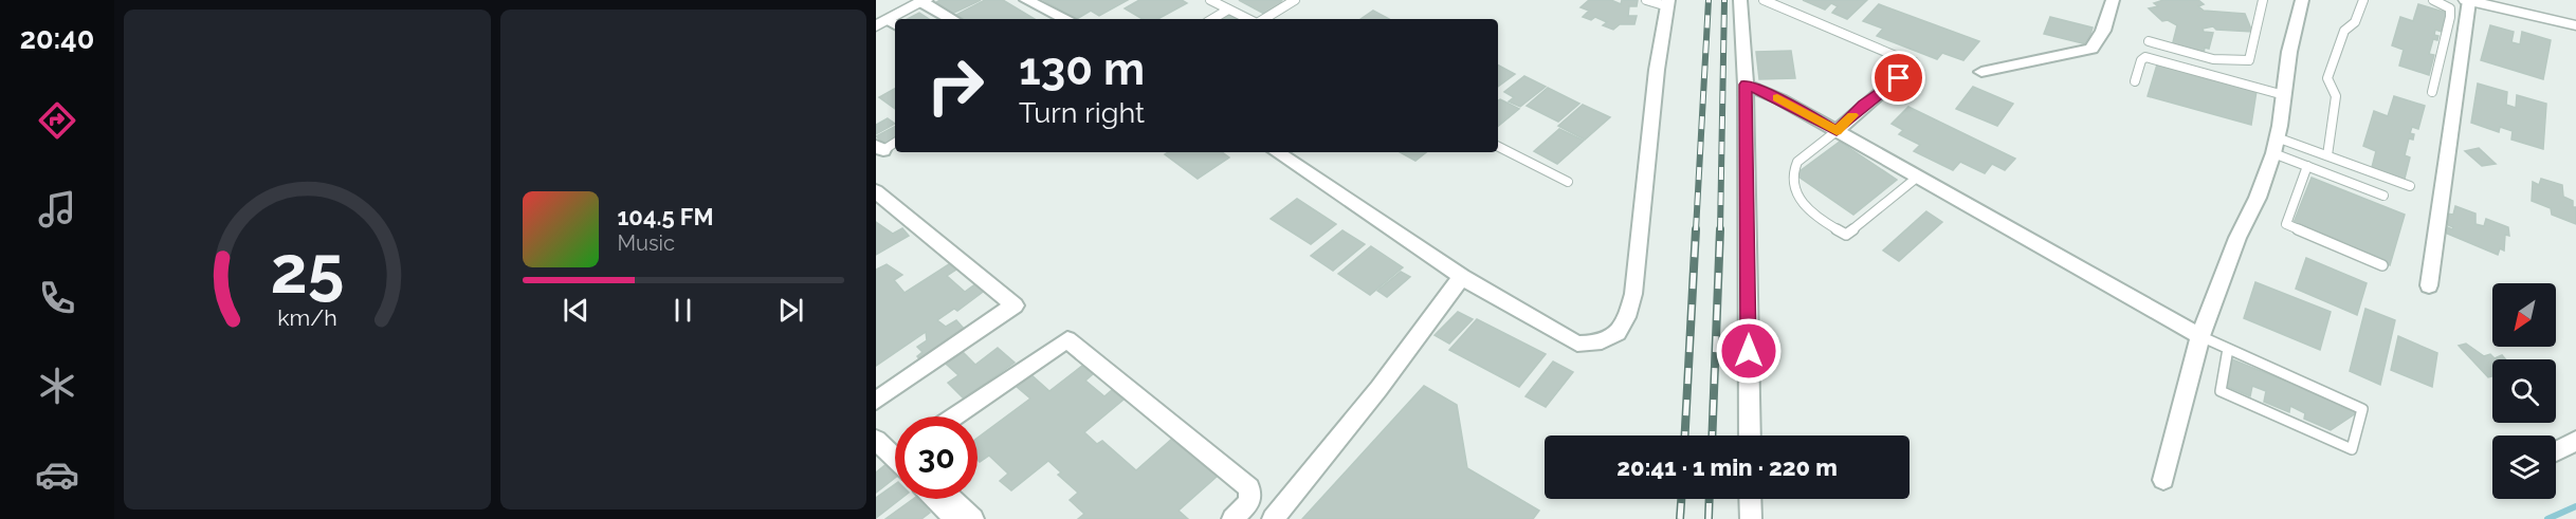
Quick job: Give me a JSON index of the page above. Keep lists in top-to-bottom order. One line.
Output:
{"north":"bottom left","page":{"tabs":"20:40","turn":["130 m","Turn right"],"song":["104.5 FM","Music"],"limit":"30","trip":"20:41 · 1 min · 220 m","gauge":["25","km/h"]}}
